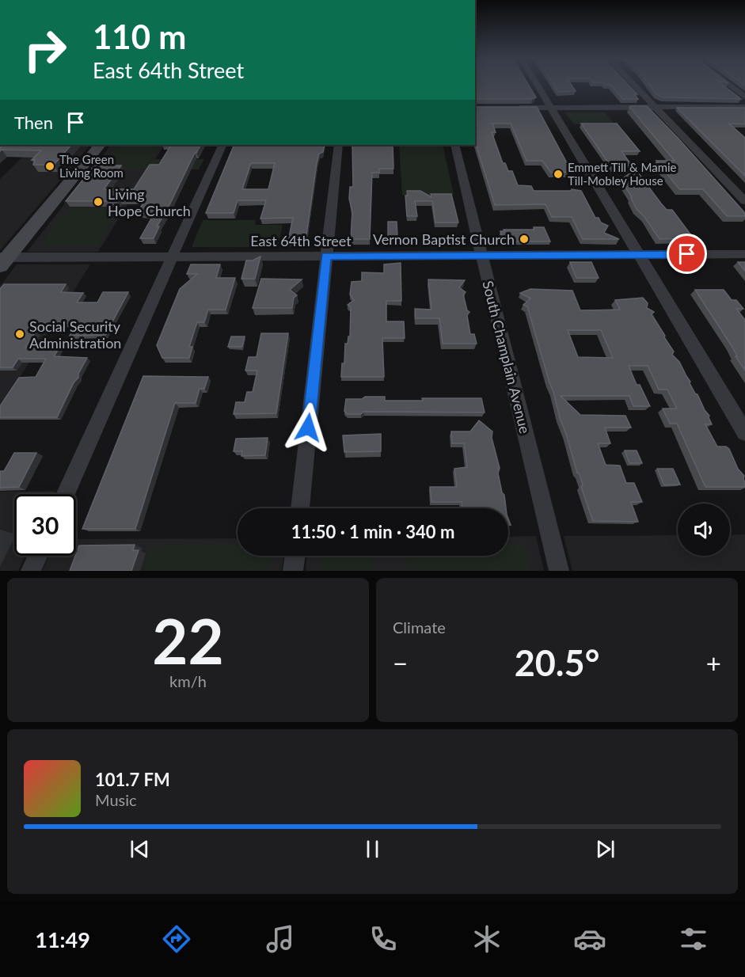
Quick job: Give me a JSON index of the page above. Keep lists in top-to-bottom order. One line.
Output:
{"streets":{"street":["East 64th Street","South Champlain Avenue"]},"crossings":[["East 64th Street","South Champlain Avenue"]],"places":["The Green Living Room","Emmett Till & Mamie Till-Mobley House","Living Hope Church","Vernon Baptist Church","Social Security Administration"],"page":{"turn":["110 m","East 64th Street"],"then":"Then","limit":"30","trip":"11:50 · 1 min · 340 m","tile":[["22","km/h"],"Climate"],"heat":["−","20.5°","+"],"song":["101.7 FM","Music"],"tabs":"11:49"}}
